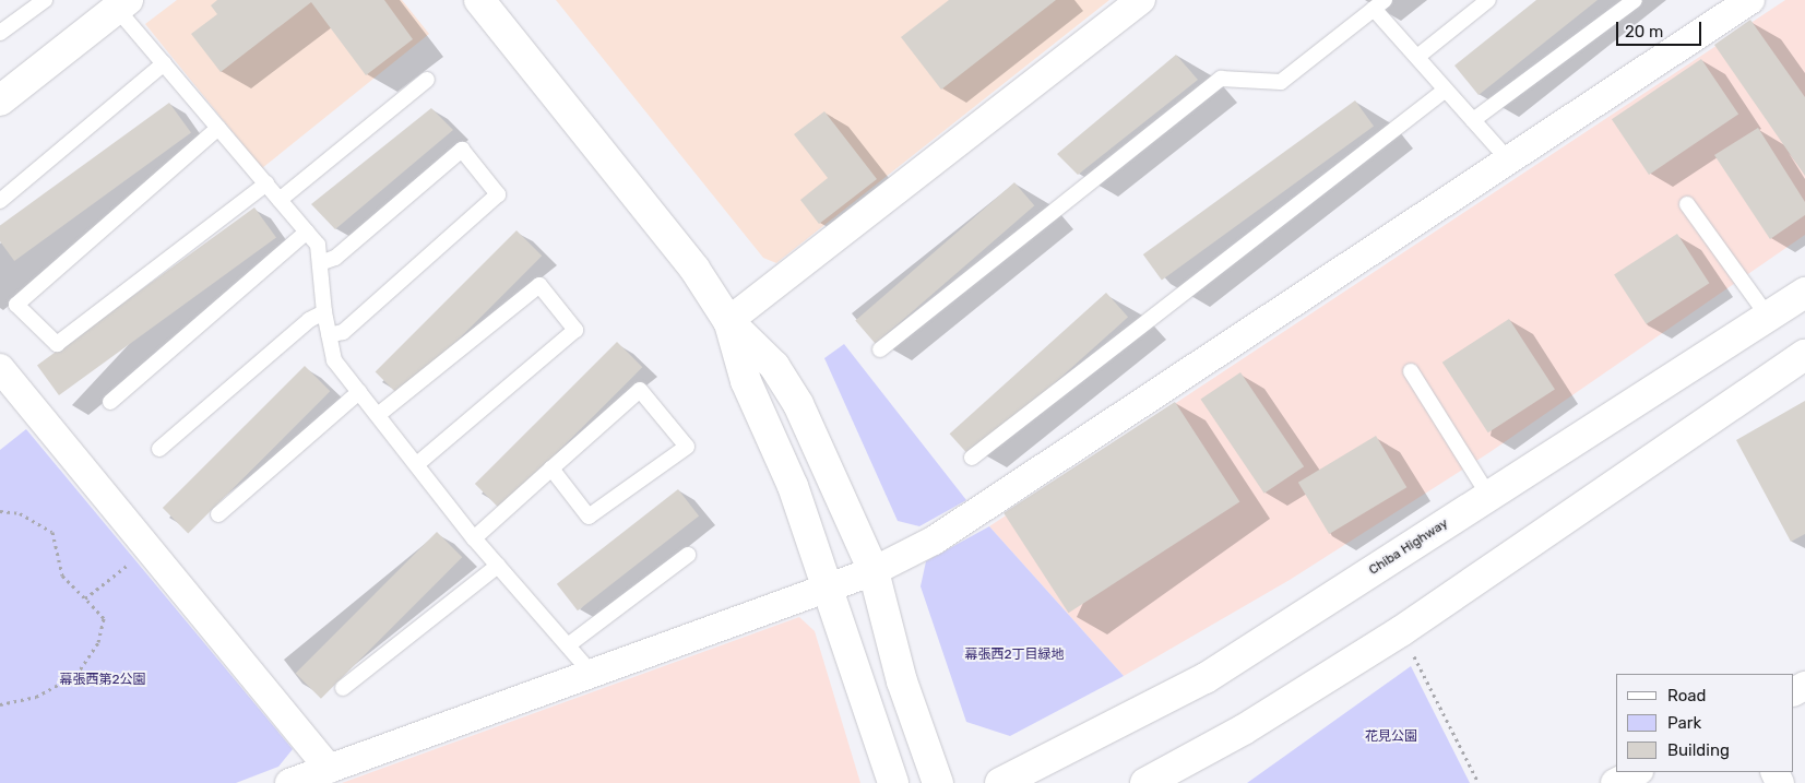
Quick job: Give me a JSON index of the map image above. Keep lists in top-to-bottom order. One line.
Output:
{"streets":{"main road":["Chiba Highway"]},"parks":["幕張西2丁目緑地","幕張西第2公園","花見公園"],"legend":["Road","Park","Building"],"scale_bar":"20 m"}
